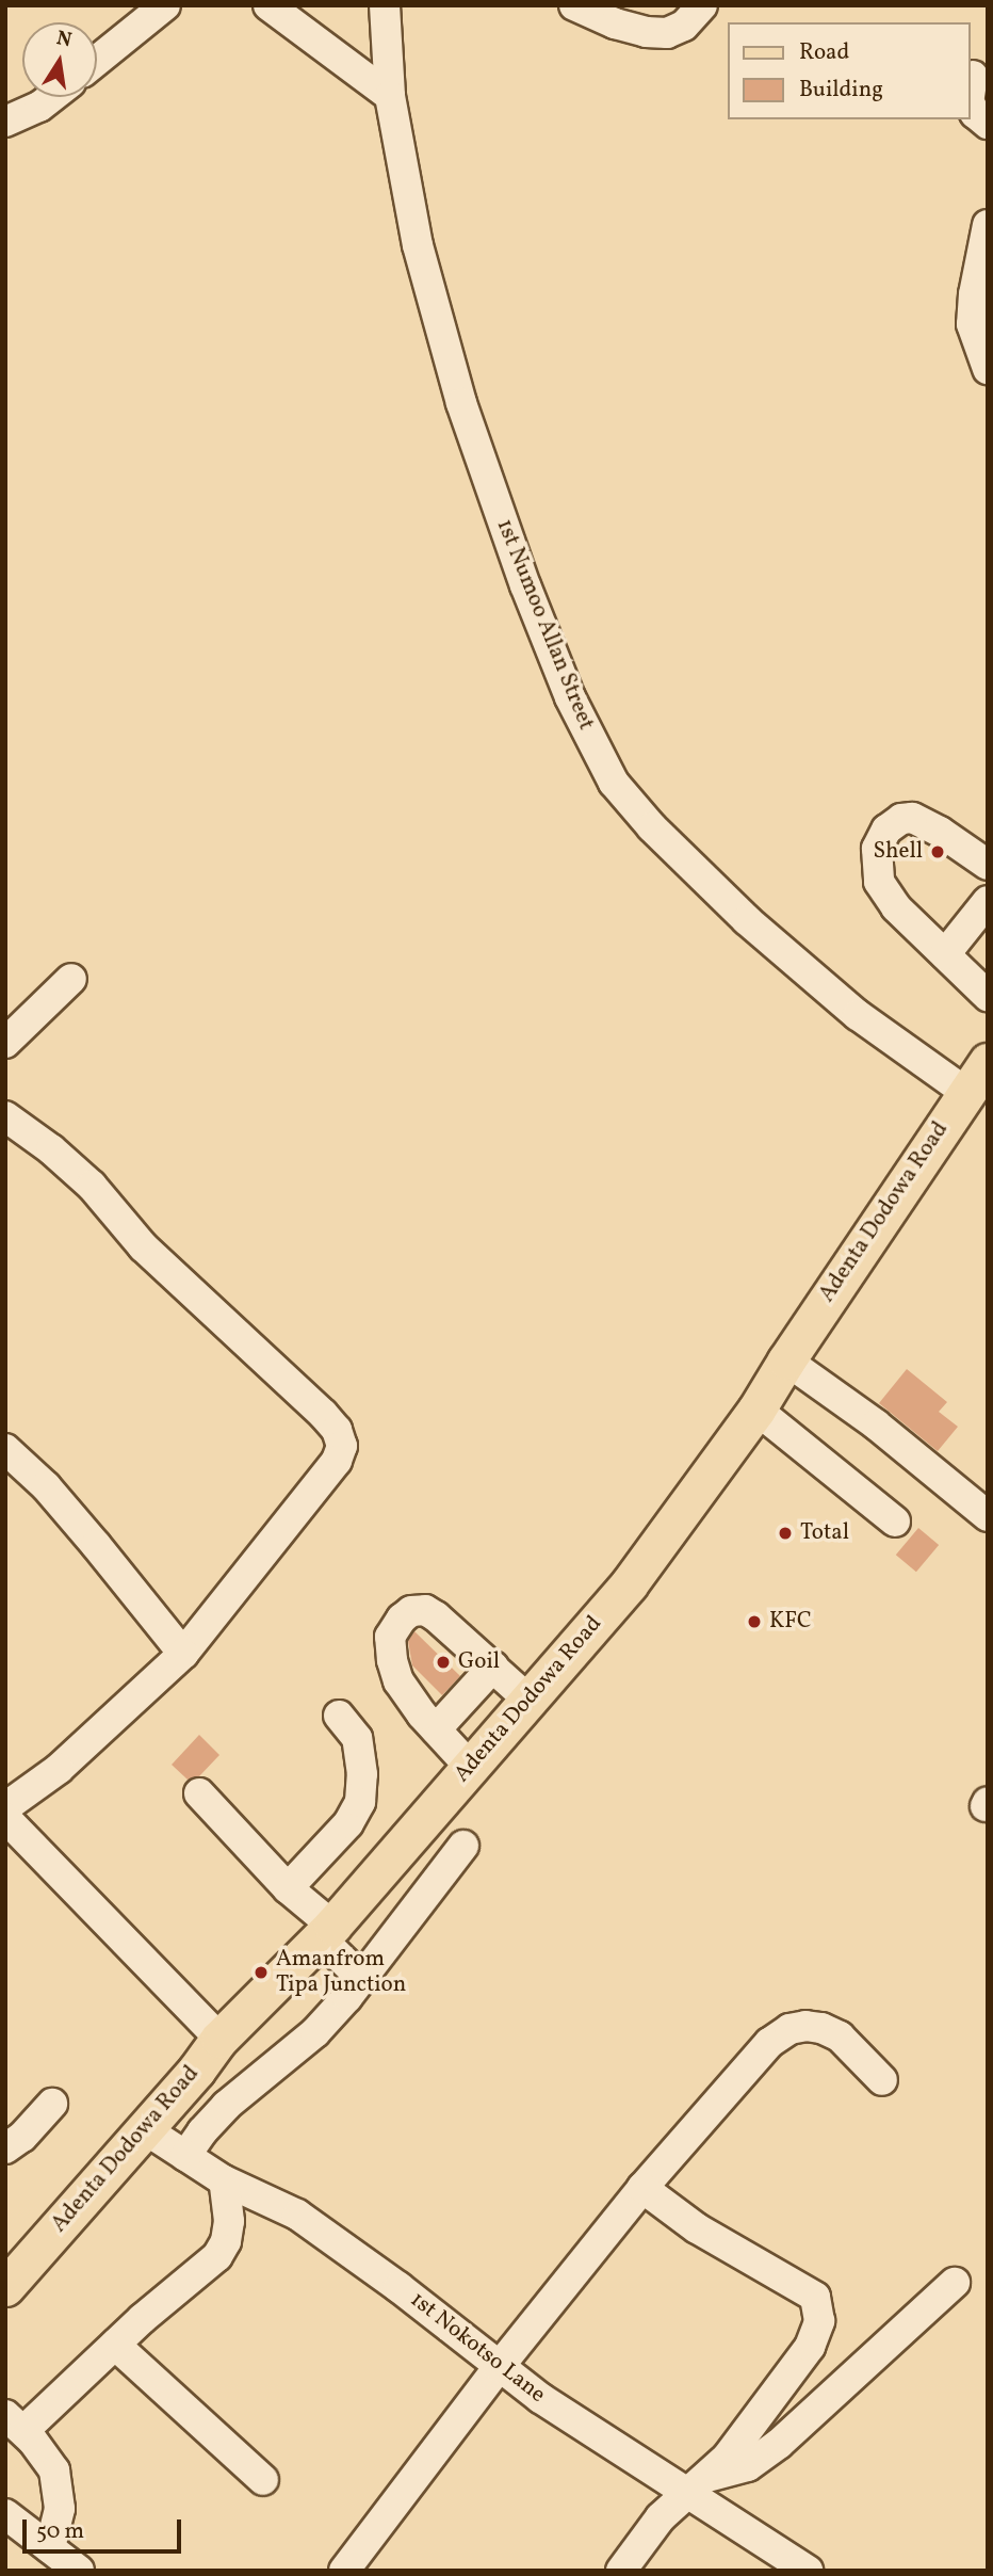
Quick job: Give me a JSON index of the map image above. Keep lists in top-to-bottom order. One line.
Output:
{"streets":{"main road":["Adenta Dodowa Road"],"street":["1st Numoo Allan Street","1st Nokotso Lane"]},"crossings":[["1st Numoo Allan Street","Adenta Dodowa Road"],["Adenta Dodowa Road","1st Nokotso Lane"]],"places":["Shell","Total","KFC","Goil","Amanfrom Tipa Junction"],"legend":["Road","Building"],"scale_bar":"50 m","north":"top"}
